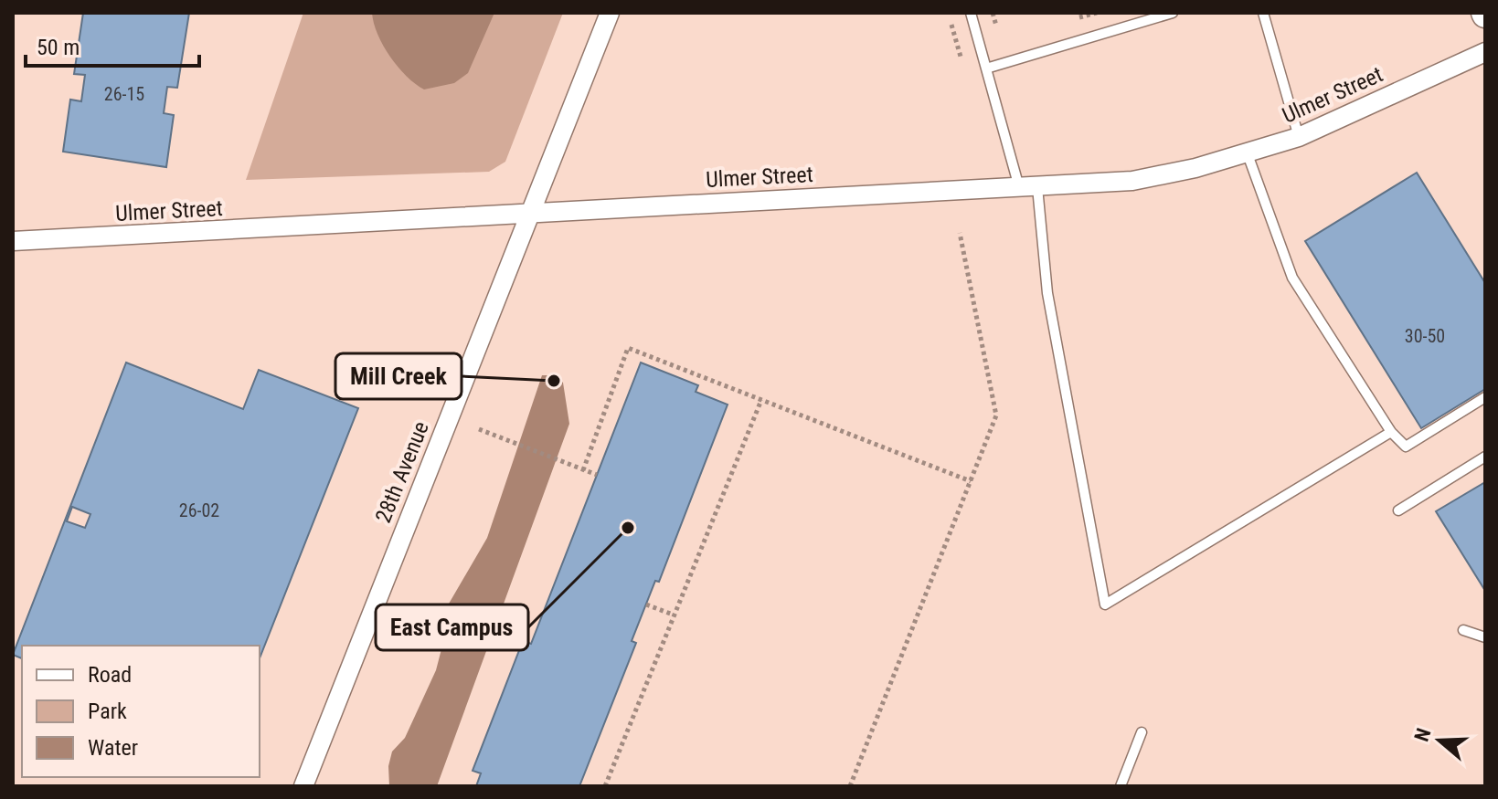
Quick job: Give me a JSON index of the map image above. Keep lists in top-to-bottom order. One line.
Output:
{"streets":{"street":["Ulmer Street","28th Avenue"]},"crossings":[["Ulmer Street","28th Avenue"]],"places":["Mill Creek","East Campus"],"house_numbers":["26-15","30-50","26-02"],"legend":["Road","Park","Water"],"scale_bar":"50 m","north":"left"}
